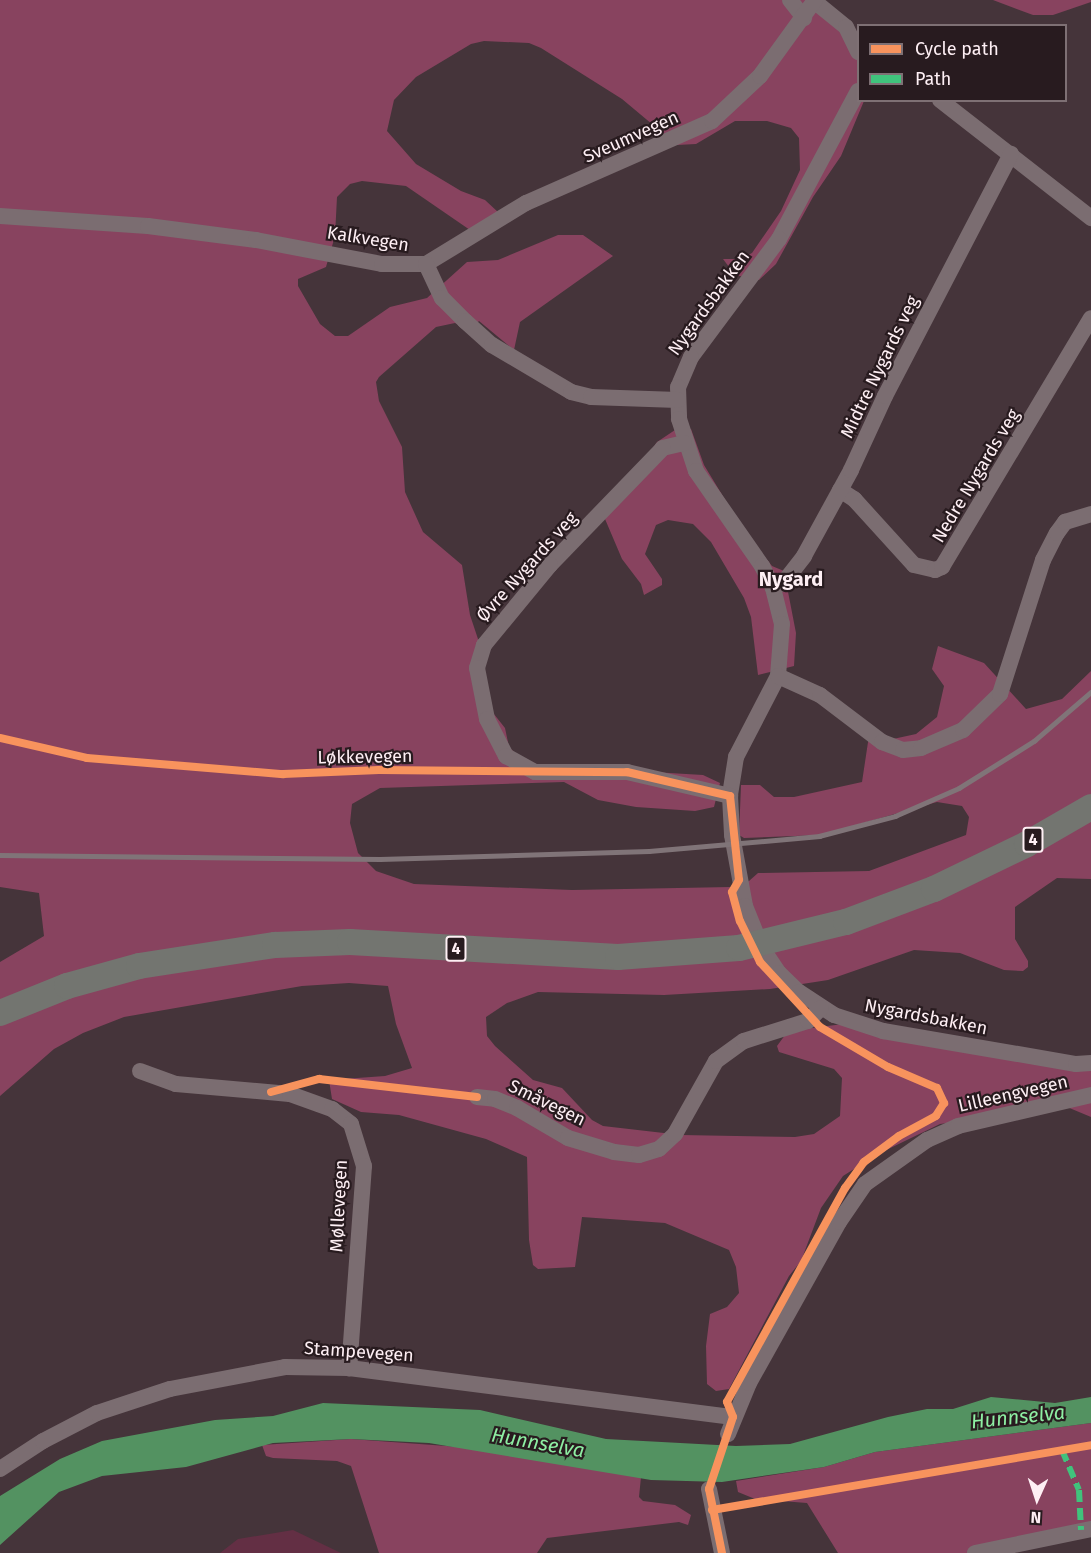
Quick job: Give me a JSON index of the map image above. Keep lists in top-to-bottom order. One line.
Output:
{"streets":{"highway":["4"],"street":["Sveumvegen","Kalkvegen","Nygardsbakken","Midtre Nygards veg","Nedre Nygards veg","Øvre Nygards veg","Lilleengvegen","Småvegen","Møllevegen","Stampevegen"],"cycle path":["Løkkevegen"]},"crossings":[["Sveumvegen","Kalkvegen"],["Kalkvegen","Nygardsbakken"],["Nygardsbakken","Midtre Nygards veg"],["Nygardsbakken","Øvre Nygards veg"],["Nygardsbakken","Småvegen"],["Midtre Nygards veg","Nedre Nygards veg"],["Lilleengvegen","Stampevegen"],["Møllevegen","Stampevegen"]],"districts":["Nygard"],"water":["Hunnselva"],"legend":["Cycle path","Path"],"north":"bottom"}
